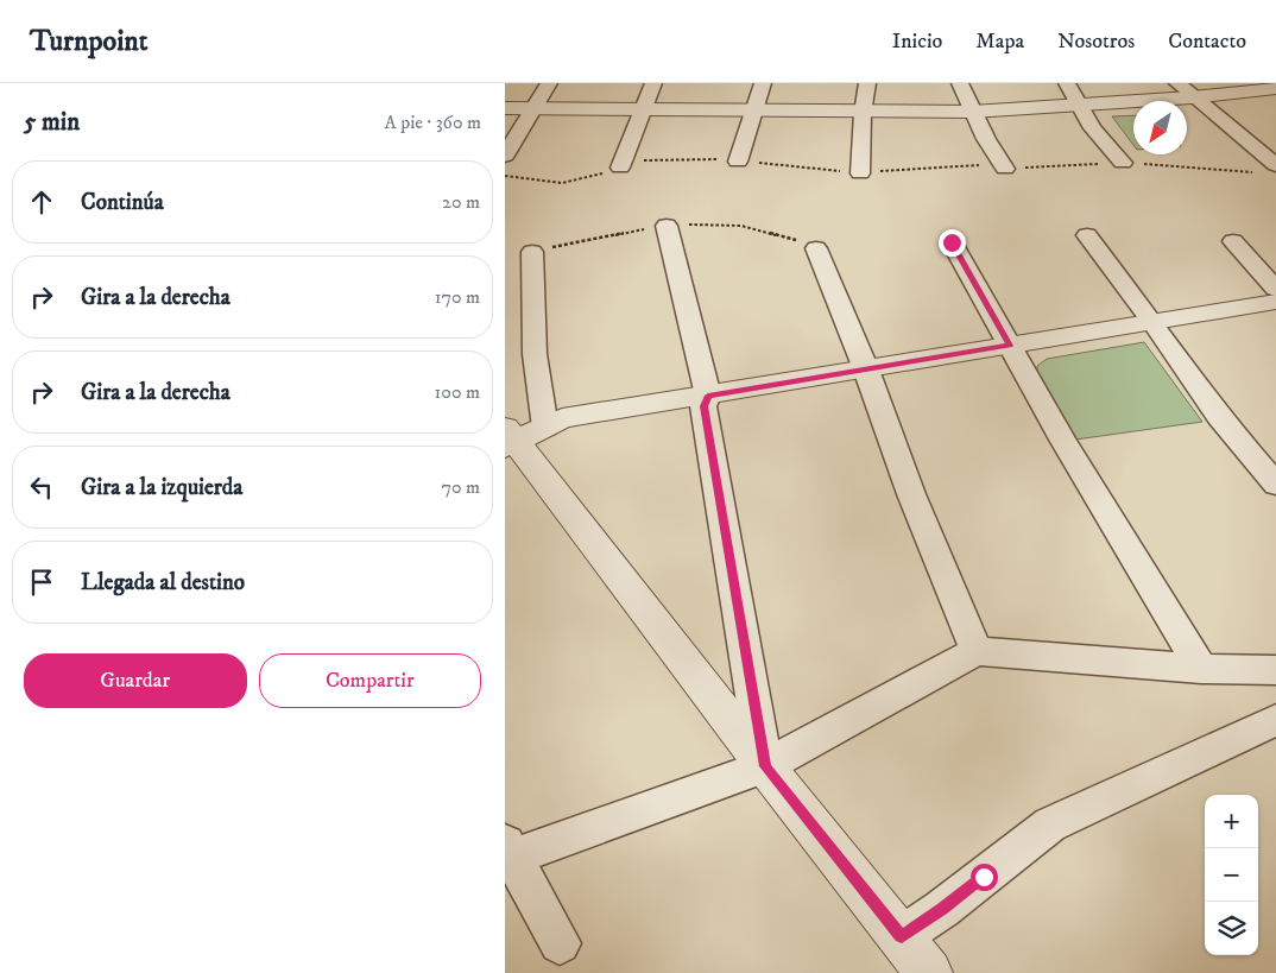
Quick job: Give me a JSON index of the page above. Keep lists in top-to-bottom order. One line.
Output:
{"north":"bottom left","page":{"header":"Turnpoint","nav":["Inicio","Mapa","Nosotros","Contacto"],"heading":["5 min","A pie · 360 m"],"list":[["Continúa","20 m"],["Gira a la derecha","170 m"],["Gira a la derecha","100 m"],["Gira a la izquierda","70 m"],"Llegada al destino"],"buttons":["Guardar","Compartir"],"map_buttons":["+","−"]}}
